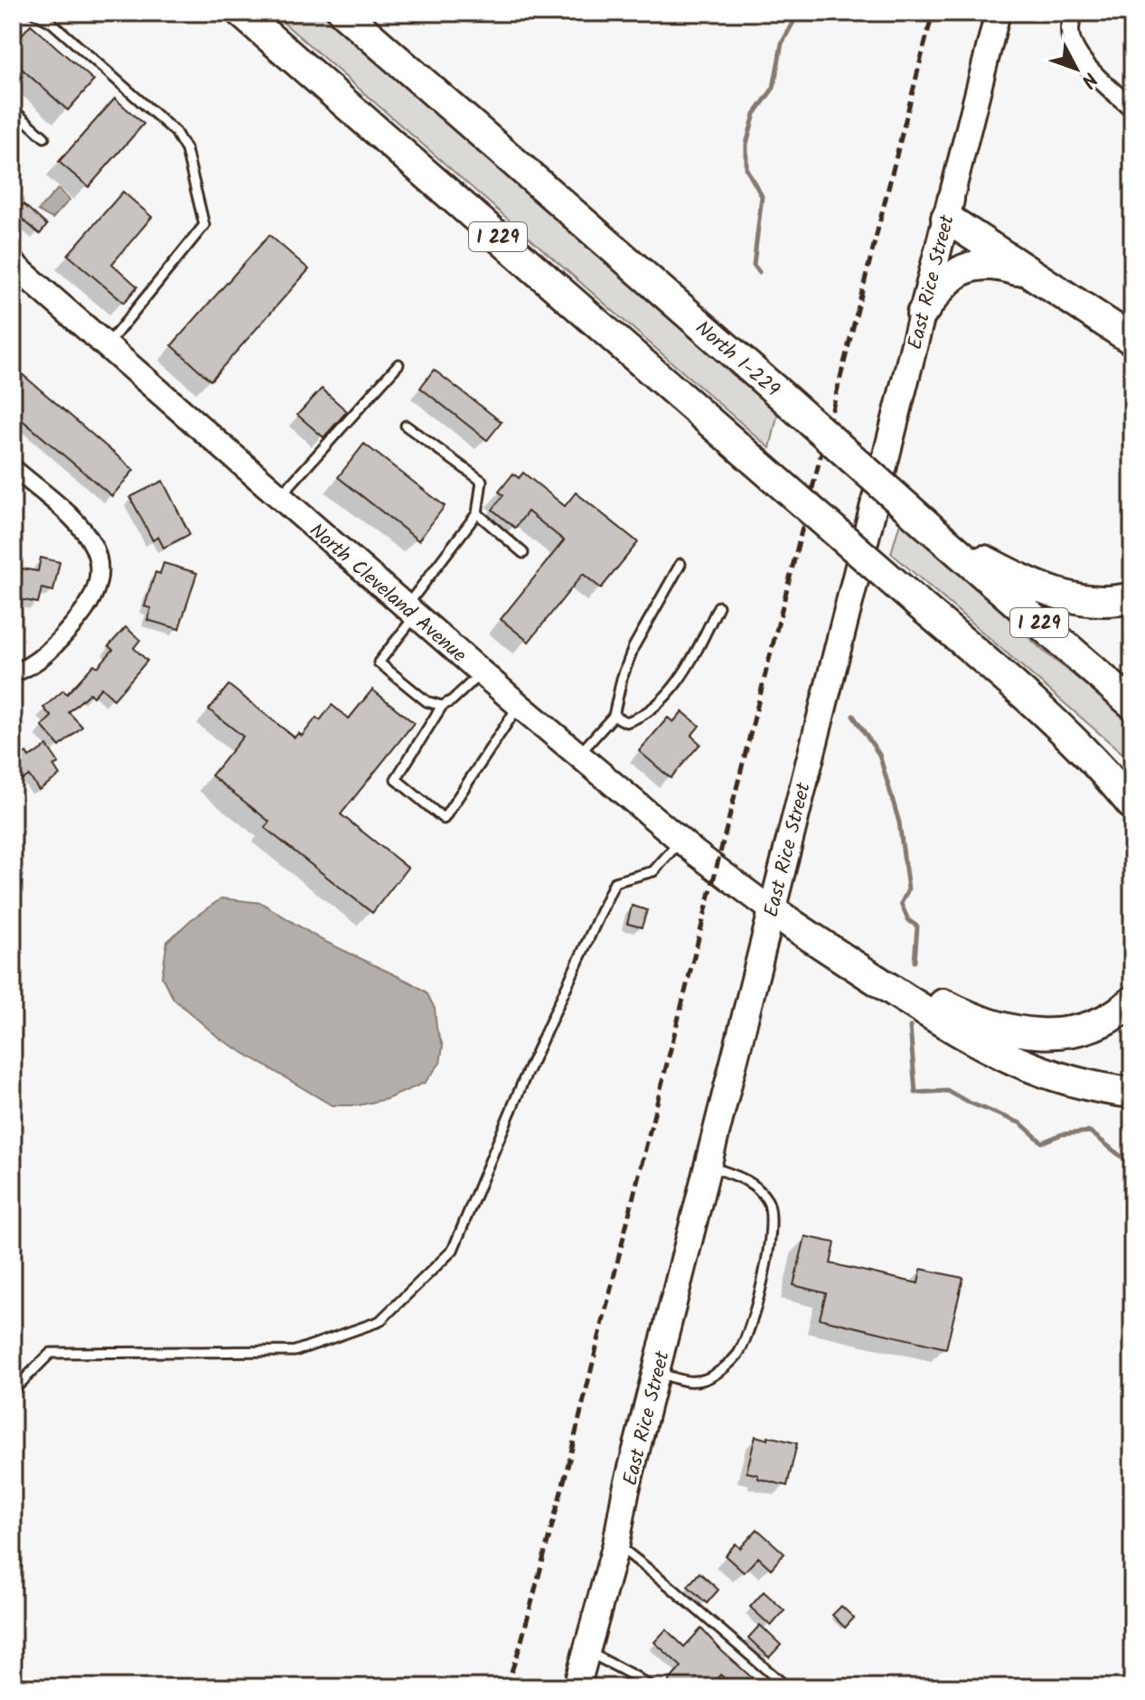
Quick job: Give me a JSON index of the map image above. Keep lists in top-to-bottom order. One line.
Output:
{"streets":{"highway":["I 229","North I-229"],"main road":["East Rice Street"],"street":["North Cleveland Avenue"]},"crossings":[["East Rice Street","North Cleveland Avenue"]],"north":"bottom right"}
